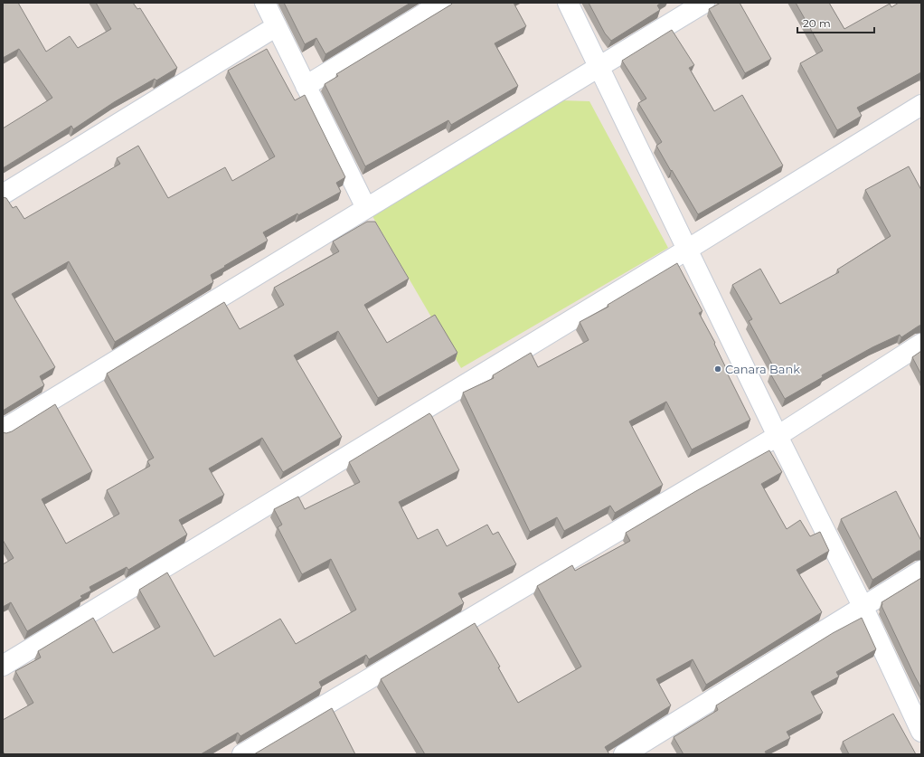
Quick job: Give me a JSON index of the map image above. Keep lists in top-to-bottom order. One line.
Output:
{"places":["Canara Bank"],"scale_bar":"20 m"}
